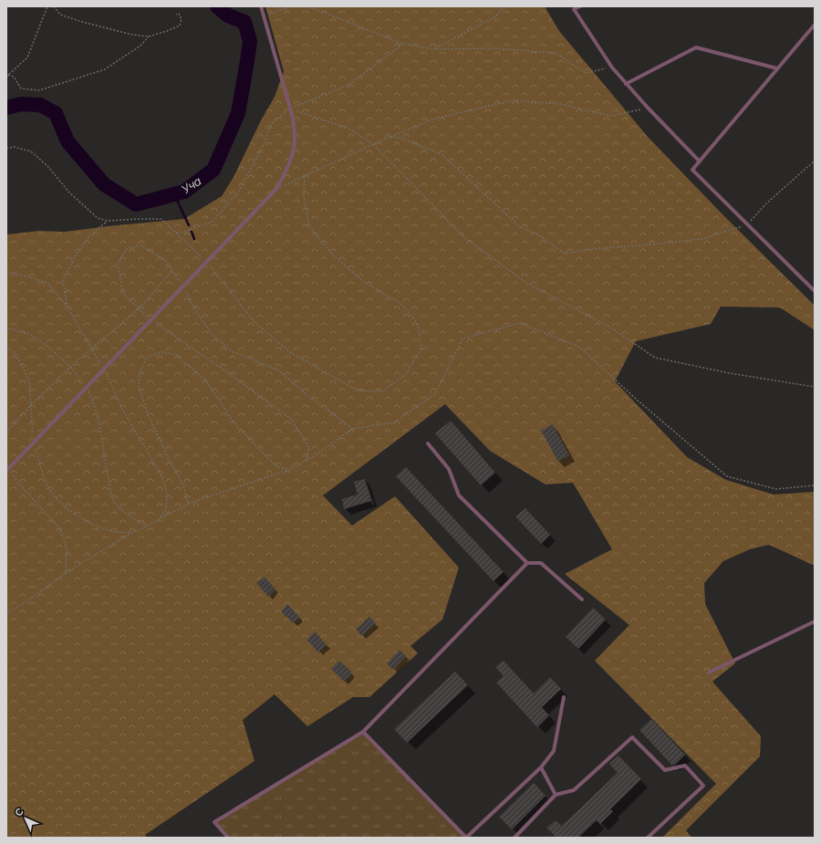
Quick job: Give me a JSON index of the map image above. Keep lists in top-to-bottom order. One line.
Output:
{"water":["Уча"],"north":"top left"}
